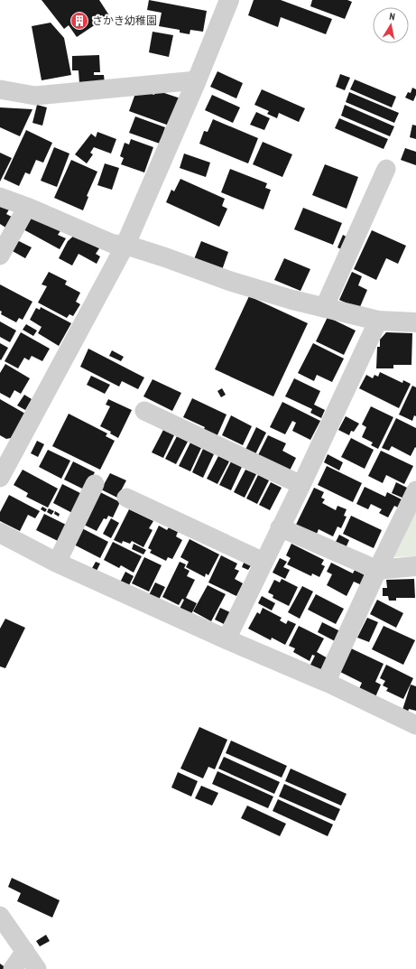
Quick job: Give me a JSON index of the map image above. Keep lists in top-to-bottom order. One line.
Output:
{"places":{"building":["さかき幼稚園"]},"north":"top"}
